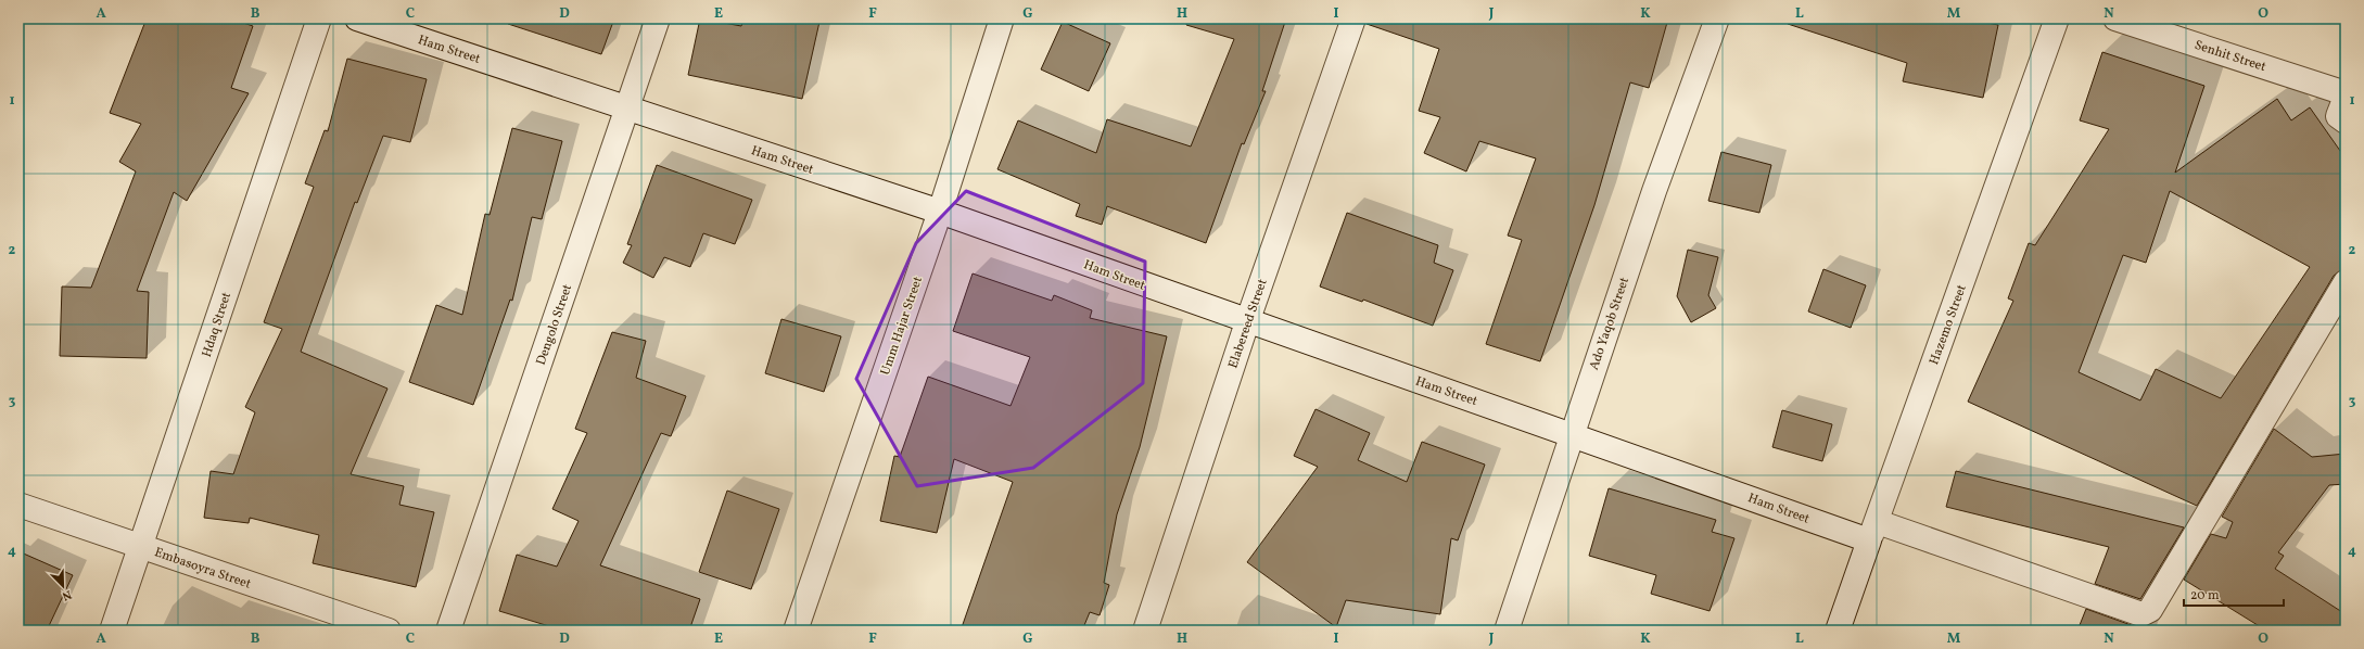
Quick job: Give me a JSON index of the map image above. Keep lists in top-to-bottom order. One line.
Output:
{"streets":{"street":["Ham Street","Senhit Street","Elabereed Street","Ado Yaqob Street","Hdaq Street","Dengolo Street","Hazemo Street","Umm Hajar Street","Embasoyra Street"]},"crossings":[["Ham Street","Elabereed Street"],["Ham Street","Ado Yaqob Street"],["Ham Street","Dengolo Street"],["Ham Street","Hazemo Street"],["Ham Street","Umm Hajar Street"],["Hdaq Street","Embasoyra Street"]],"scale_bar":"20 m","north":"bottom right","grid":{"columns":["A","B","C","D","E","F","G","H","I","J","K","L","M","N","O"],"rows":["1","2","3","4"]}}
